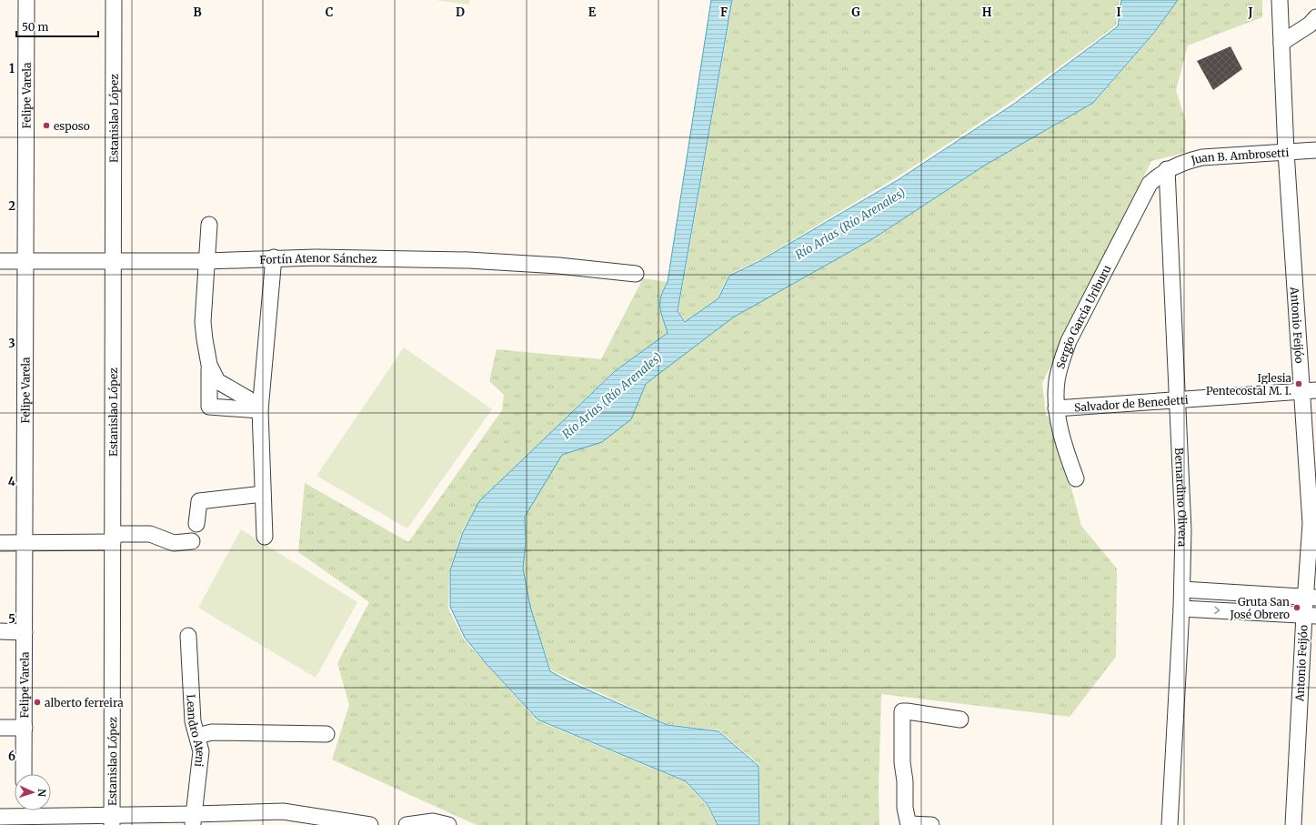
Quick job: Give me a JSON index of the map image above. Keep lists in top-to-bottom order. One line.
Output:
{"streets":{"street":["Felipe Varela","Estanislao López","Juan B. Ambrosetti","Fortín Atenor Sánchez","Sergio García Uriburu","Antonio Feijóo","Salvador de Benedetti","Bernardino Olivera","Leandro Ateni"]},"crossings":[["Felipe Varela","Fortín Atenor Sánchez"],["Estanislao López","Fortín Atenor Sánchez"],["Juan B. Ambrosetti","Sergio García Uriburu"],["Juan B. Ambrosetti","Antonio Feijóo"],["Juan B. Ambrosetti","Bernardino Olivera"],["Sergio García Uriburu","Salvador de Benedetti"],["Sergio García Uriburu","Bernardino Olivera"],["Antonio Feijóo","Salvador de Benedetti"],["Salvador de Benedetti","Bernardino Olivera"]],"water":["Río Arias (Río Arenales)"],"places":["esposo","Iglesia Pentecostal M. I.","Gruta San José Obrero","alberto ferreira"],"scale_bar":"50 m","north":"right","grid":{"columns":["B","C","D","E","F","G","H","I","J"],"rows":["1","2","3","4","5","6"]}}
